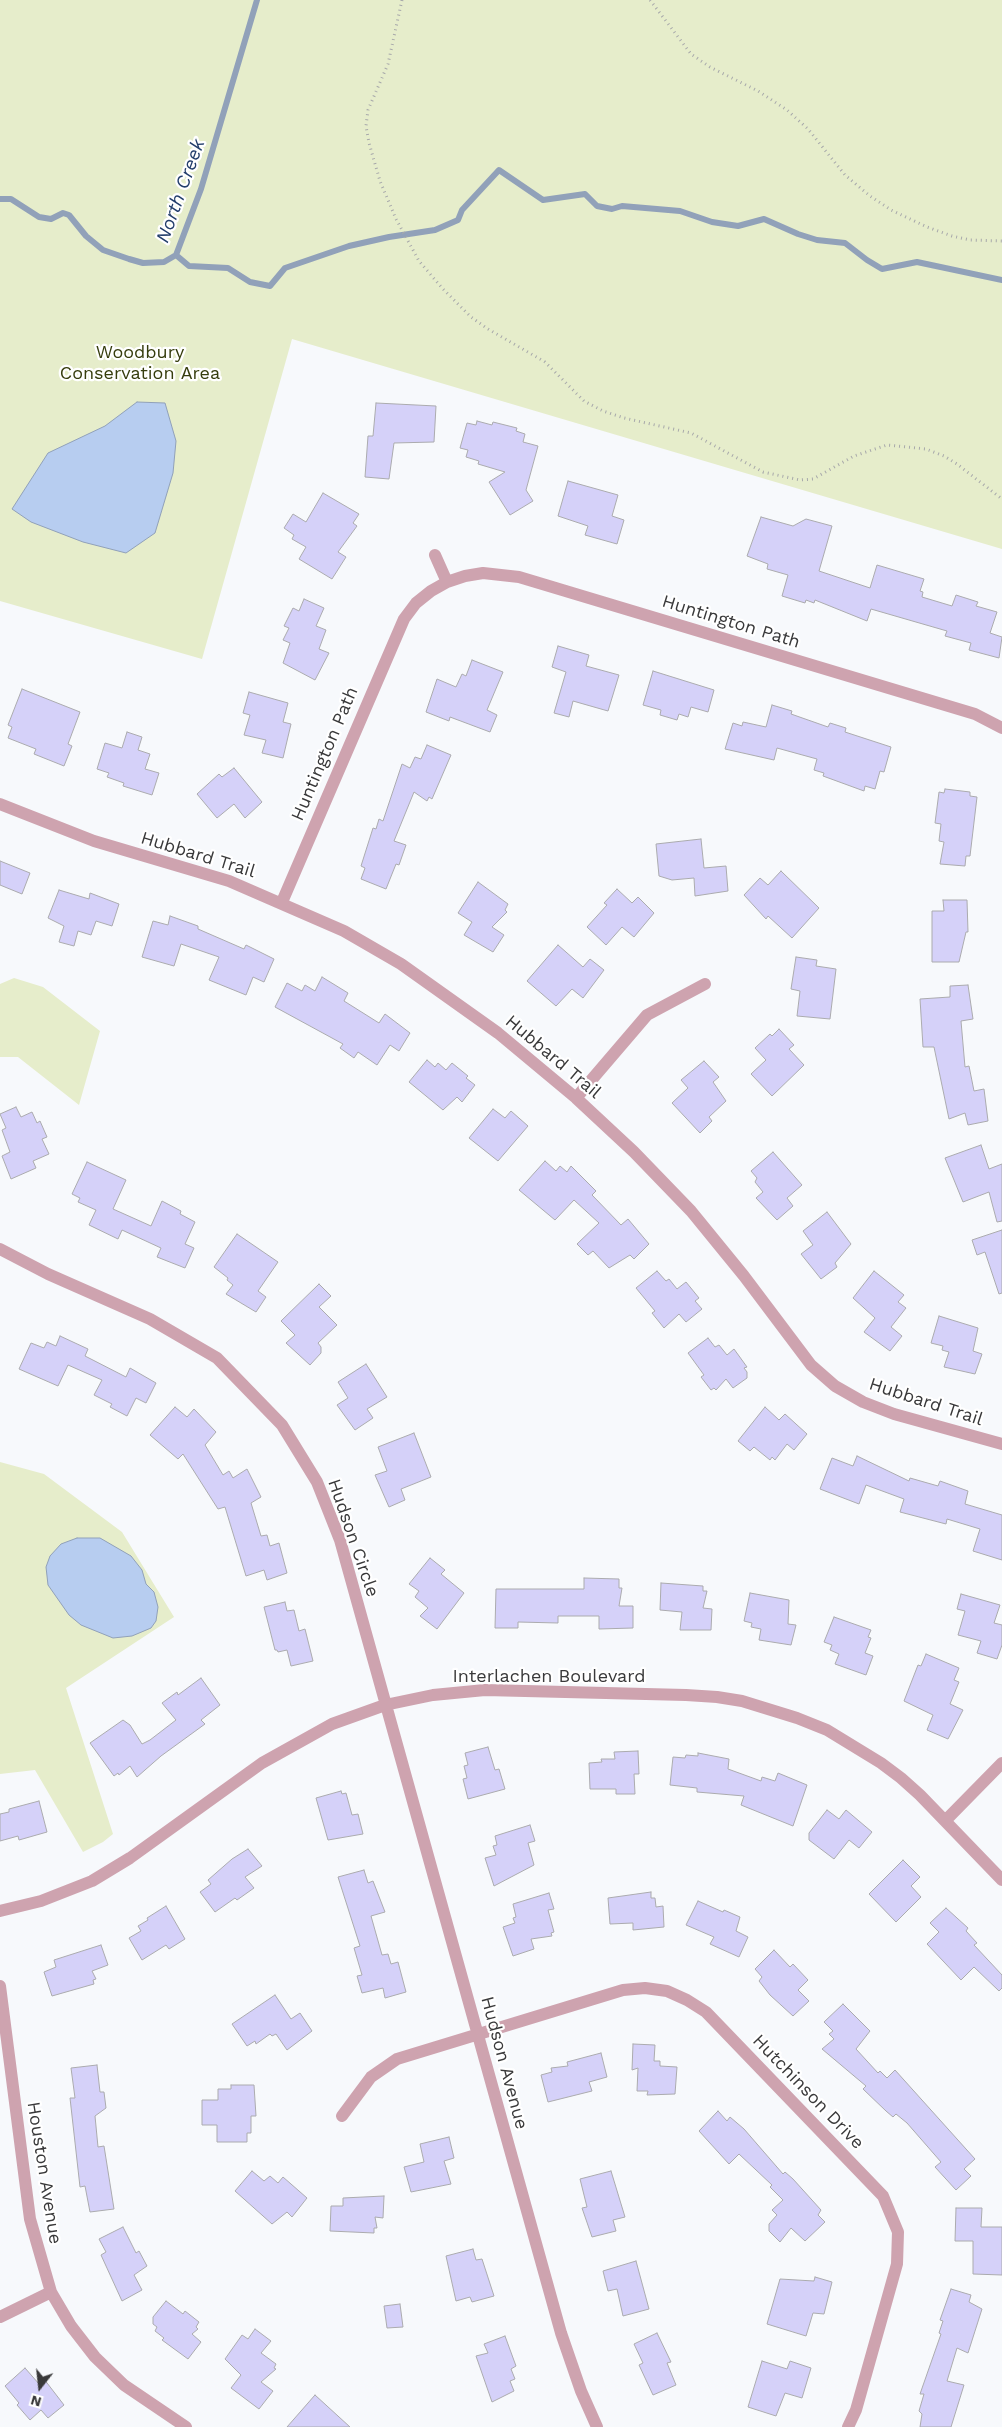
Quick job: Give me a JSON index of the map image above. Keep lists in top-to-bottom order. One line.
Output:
{"streets":{"street":["Huntington Path","Hubbard Trail","Hudson Circle","Interlachen Boulevard","Hudson Avenue","Hutchinson Drive","Houston Avenue"]},"crossings":[["Huntington Path","Hubbard Trail"],["Hudson Circle","Interlachen Boulevard"],["Hudson Circle","Hudson Avenue"],["Interlachen Boulevard","Hudson Avenue"],["Hudson Avenue","Hutchinson Drive"]],"water":["North Creek"],"parks":["Woodbury Conservation Area"],"north":"bottom"}
